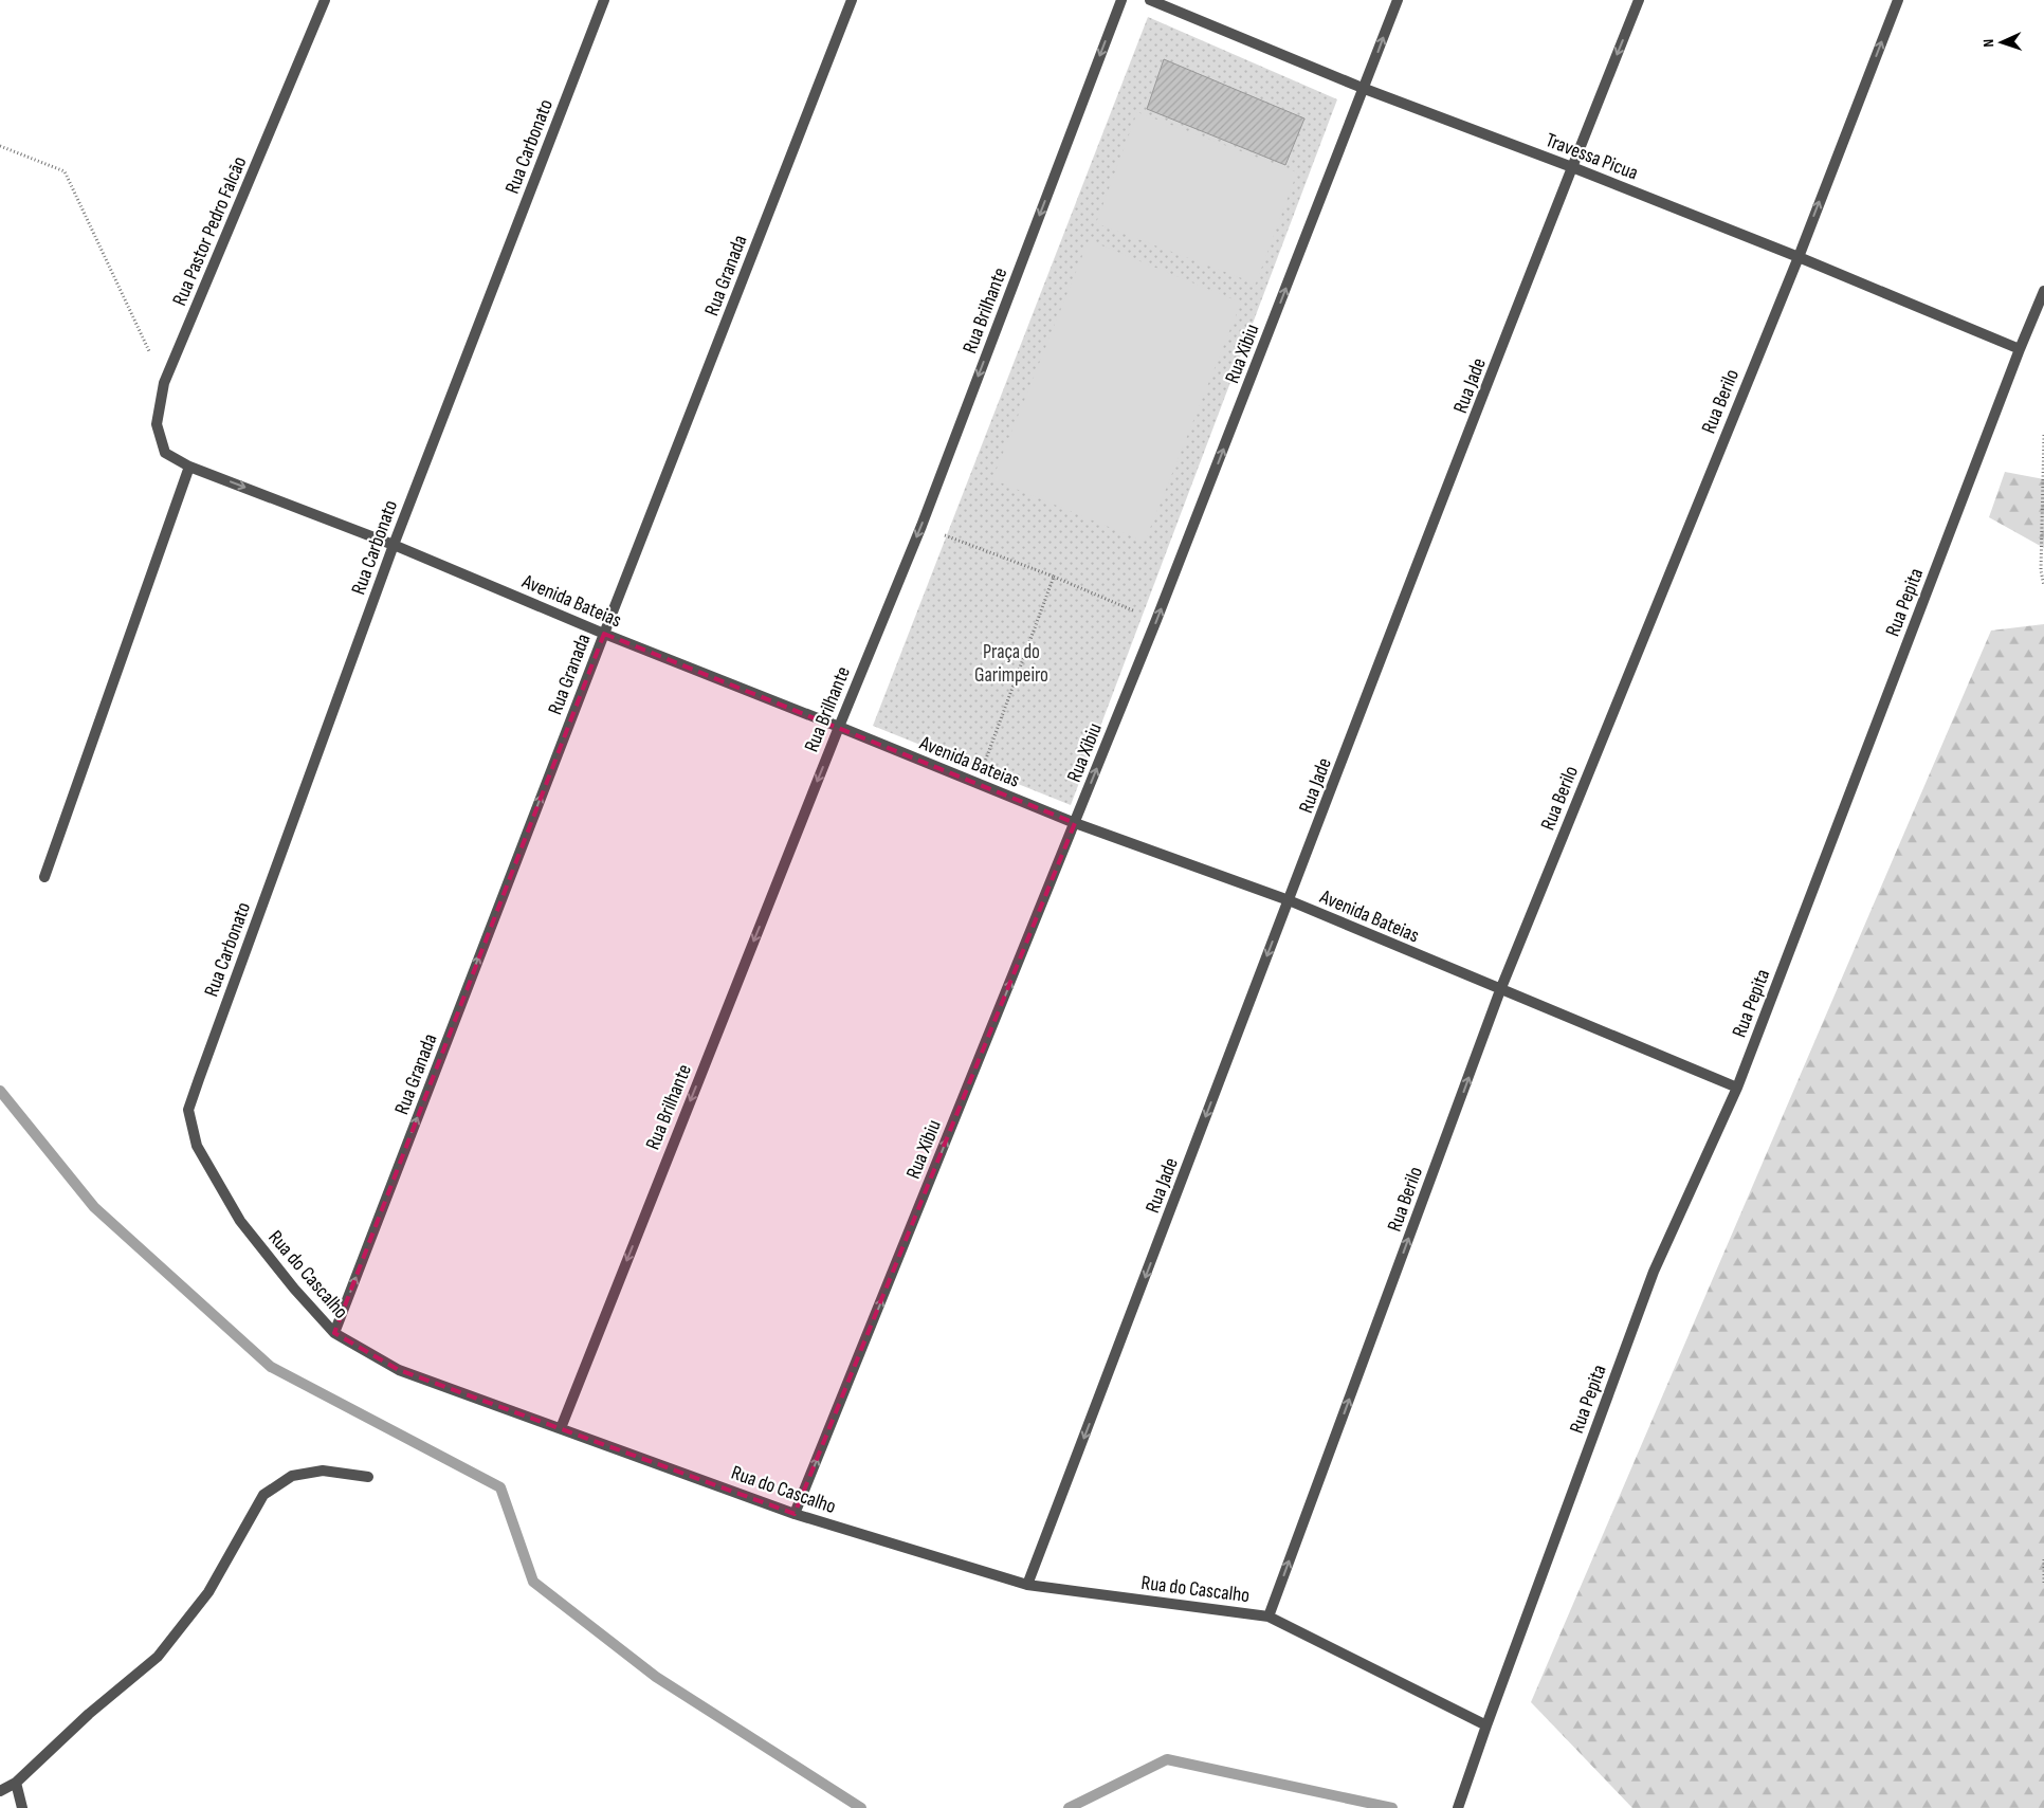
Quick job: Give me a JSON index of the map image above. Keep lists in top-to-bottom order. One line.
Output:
{"streets":{"street":["Rua Carbonato","Travessa Picua","Rua Pastor Pedro Falcão","Rua Granada","Rua Brilhante","Rua Xibiu","Rua Jade","Rua Berilo","Avenida Bateias","Rua Pepita","Rua do Cascalho"]},"crossings":[["Rua Carbonato","Avenida Bateias"],["Rua Carbonato","Rua do Cascalho"],["Travessa Picua","Rua Xibiu"],["Travessa Picua","Rua Jade"],["Travessa Picua","Rua Berilo"],["Travessa Picua","Rua Pepita"],["Rua Pastor Pedro Falcão","Avenida Bateias"],["Rua Granada","Avenida Bateias"],["Rua Granada","Rua do Cascalho"],["Rua Brilhante","Avenida Bateias"],["Rua Brilhante","Rua do Cascalho"],["Rua Xibiu","Avenida Bateias"],["Rua Xibiu","Rua do Cascalho"],["Rua Jade","Avenida Bateias"],["Rua Jade","Rua do Cascalho"],["Rua Berilo","Avenida Bateias"],["Rua Berilo","Rua do Cascalho"],["Avenida Bateias","Rua Pepita"],["Rua Pepita","Rua do Cascalho"]],"one_way":["Rua Granada","Rua Brilhante","Rua Xibiu","Rua Jade","Rua Berilo"],"parks":["Praça do Garimpeiro"],"north":"left"}
